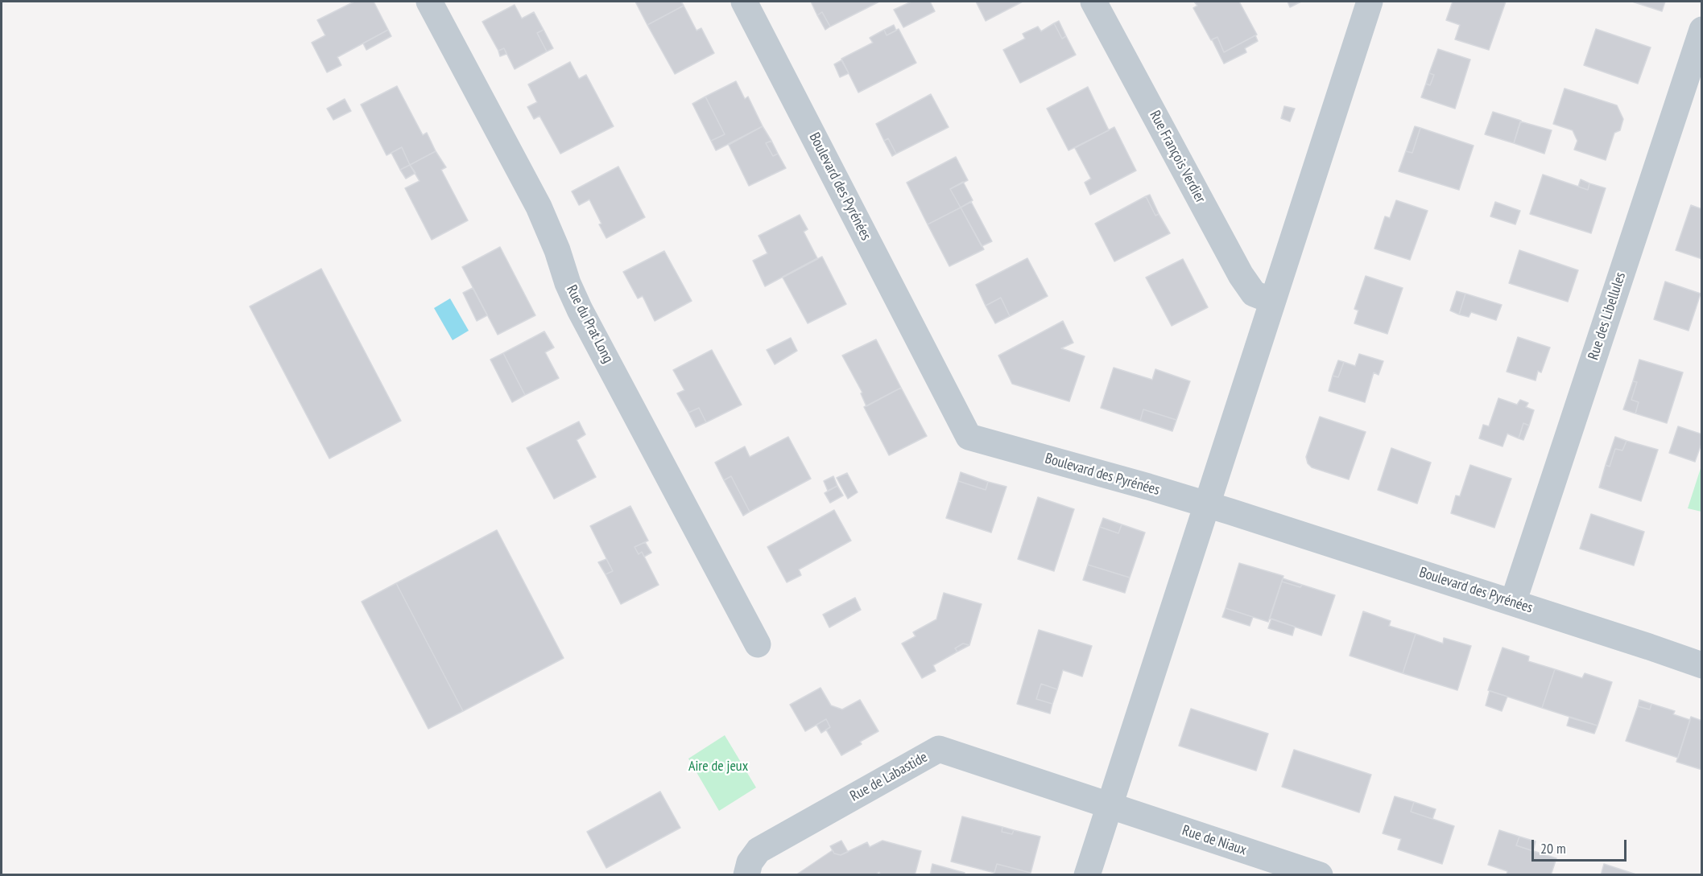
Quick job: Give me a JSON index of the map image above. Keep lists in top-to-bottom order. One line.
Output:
{"streets":{"street":["Rue François Verdier","Boulevard des Pyrénées","Rue des Libellules","Rue du Prat Long","Rue de Labastide","Rue de Niaux"]},"crossings":[["Boulevard des Pyrénées","Rue des Libellules"],["Rue de Labastide","Rue de Niaux"]],"parks":["Aire de jeux"],"scale_bar":"20 m"}
